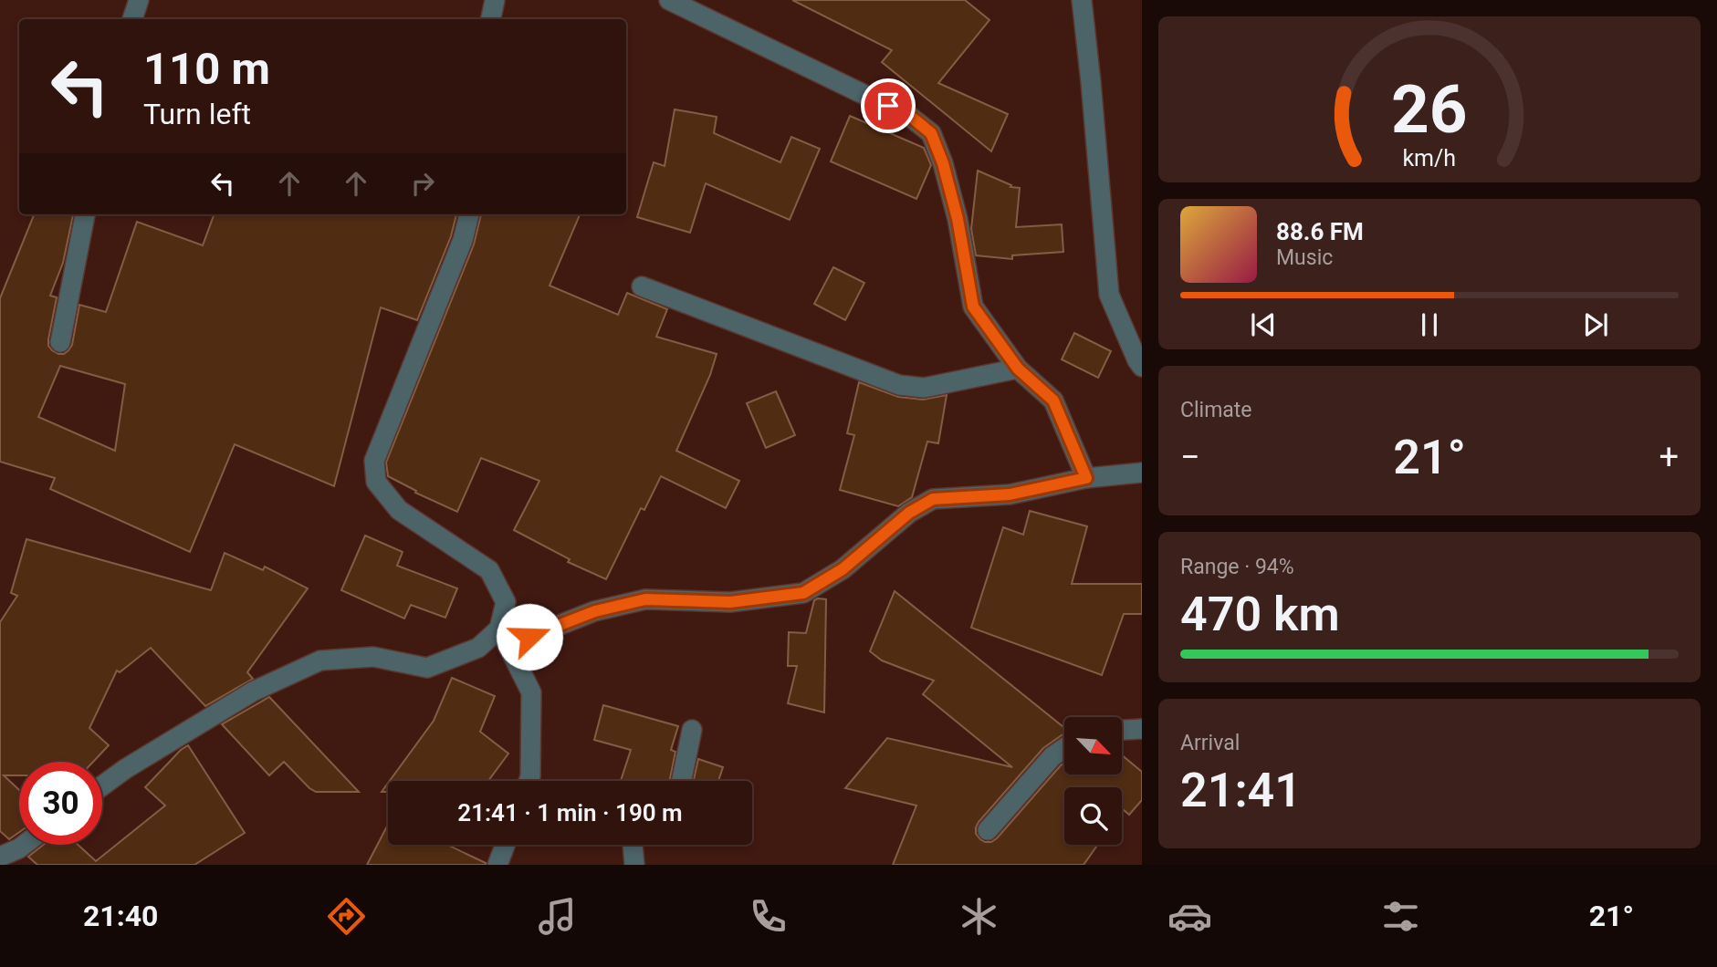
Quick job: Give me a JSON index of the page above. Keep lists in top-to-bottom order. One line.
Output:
{"north":"bottom right","page":{"turn":["110 m","Turn left"],"song":["88.6 FM","Music"],"tile":["Climate",["Range · 94%","470 km"],["Arrival","21:41"]],"heat":["−","21°","+"],"limit":"30","trip":"21:41 · 1 min · 190 m","tabs":["21:40","21°"],"gauge":["26","km/h"]}}
